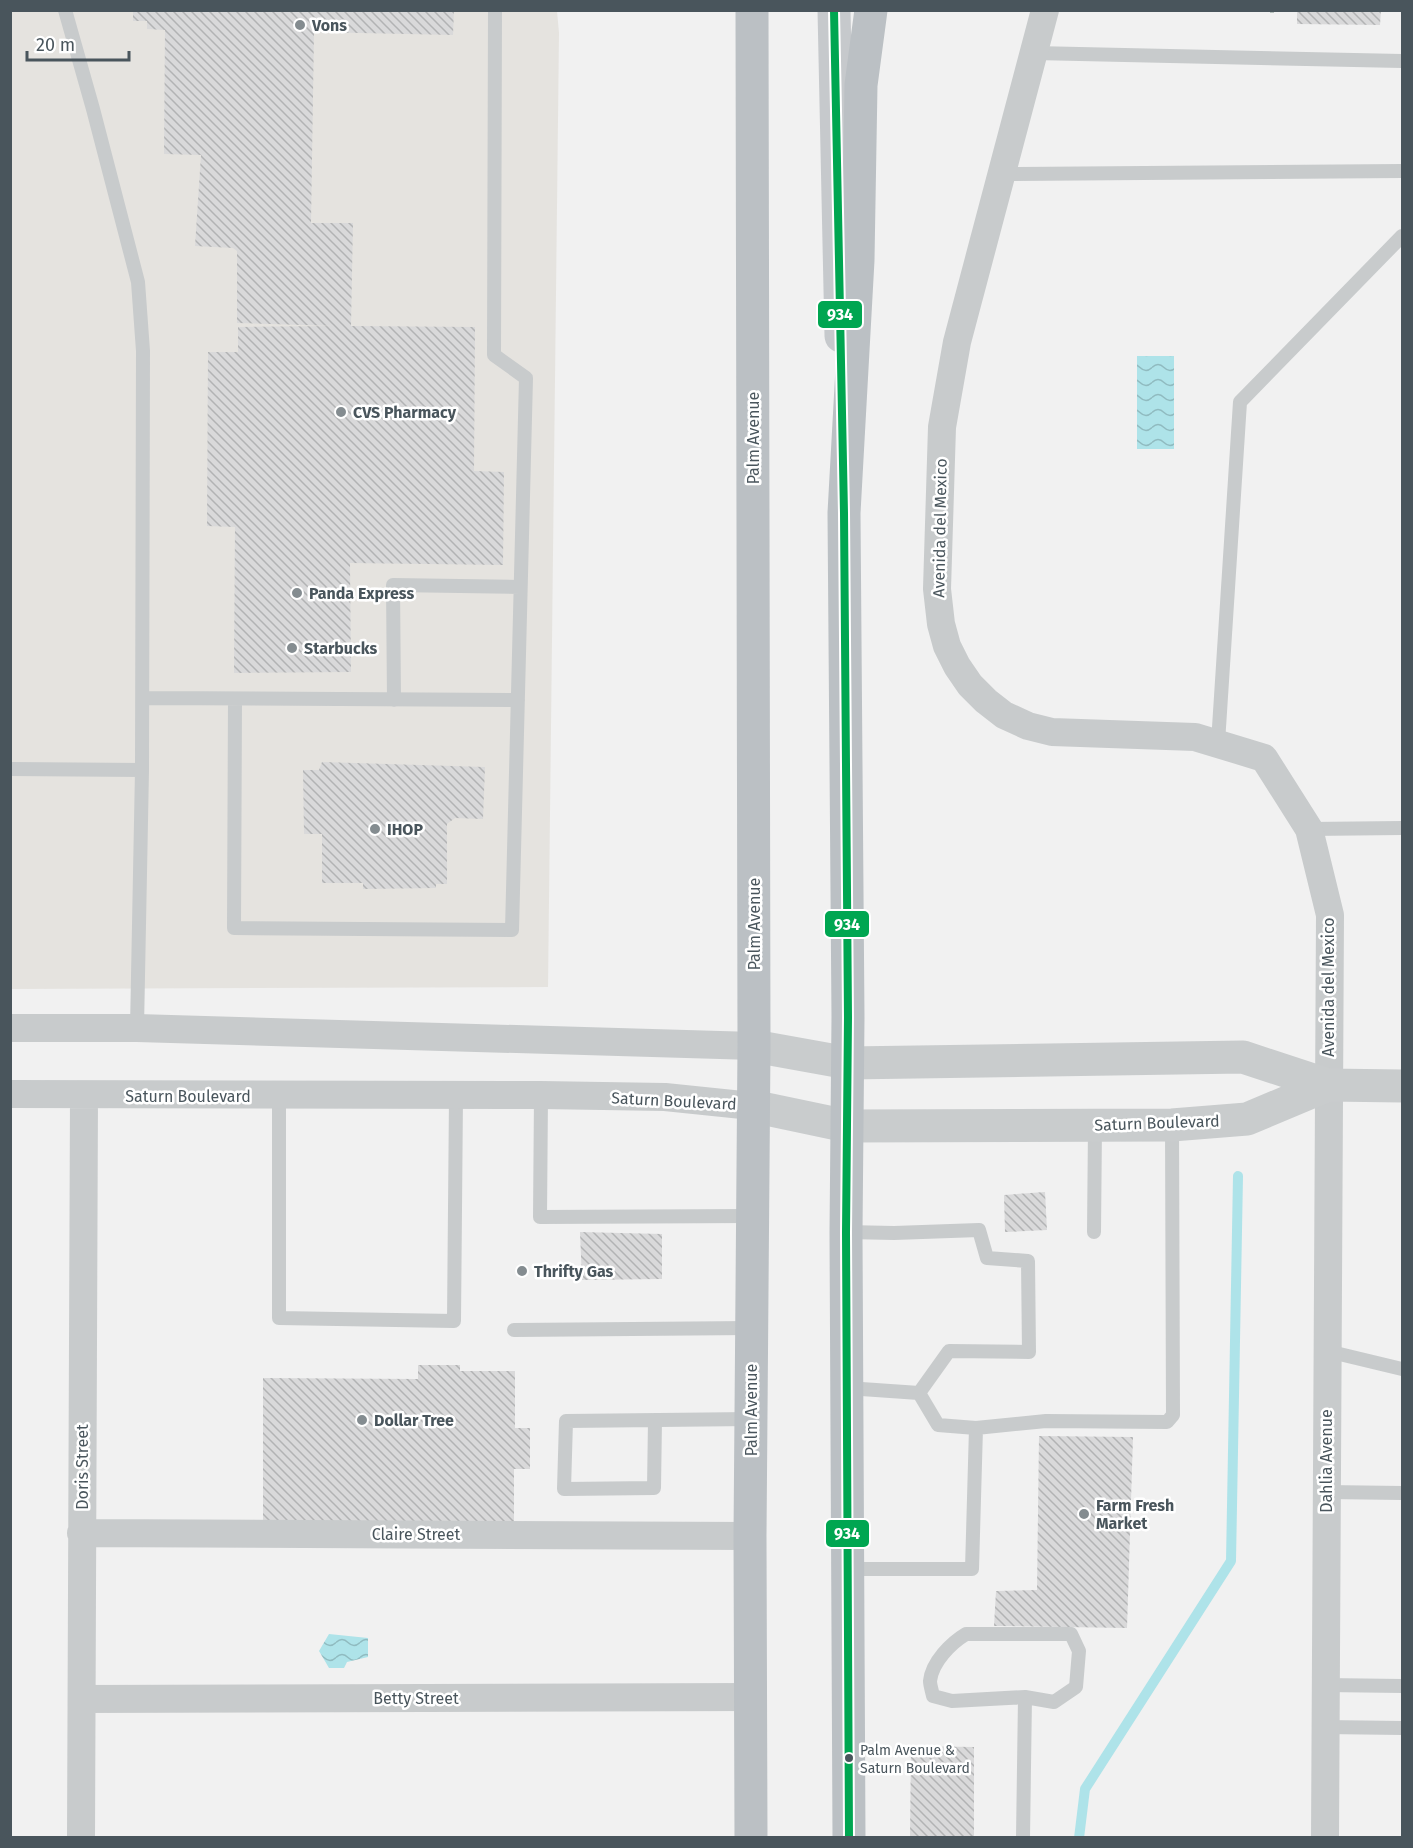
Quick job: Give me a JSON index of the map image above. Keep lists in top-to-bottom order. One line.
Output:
{"streets":{"highway":["Palm Avenue"],"main road":["Saturn Boulevard"],"street":["Avenida del Mexico","Dahlia Avenue","Doris Street","Claire Street","Betty Street"]},"crossings":[["Palm Avenue","Saturn Boulevard"],["Palm Avenue","Claire Street"],["Palm Avenue","Betty Street"],["Avenida del Mexico","Saturn Boulevard"],["Avenida del Mexico","Dahlia Avenue"],["Saturn Boulevard","Dahlia Avenue"],["Saturn Boulevard","Doris Street"],["Doris Street","Claire Street"],["Doris Street","Betty Street"]],"places":["Vons","CVS Pharmacy","Panda Express","Starbucks","IHOP","Thrifty Gas","Dollar Tree","Farm Fresh Market","Palm Avenue & Saturn Boulevard"],"lines":["transit line 934"],"scale_bar":"20 m"}
